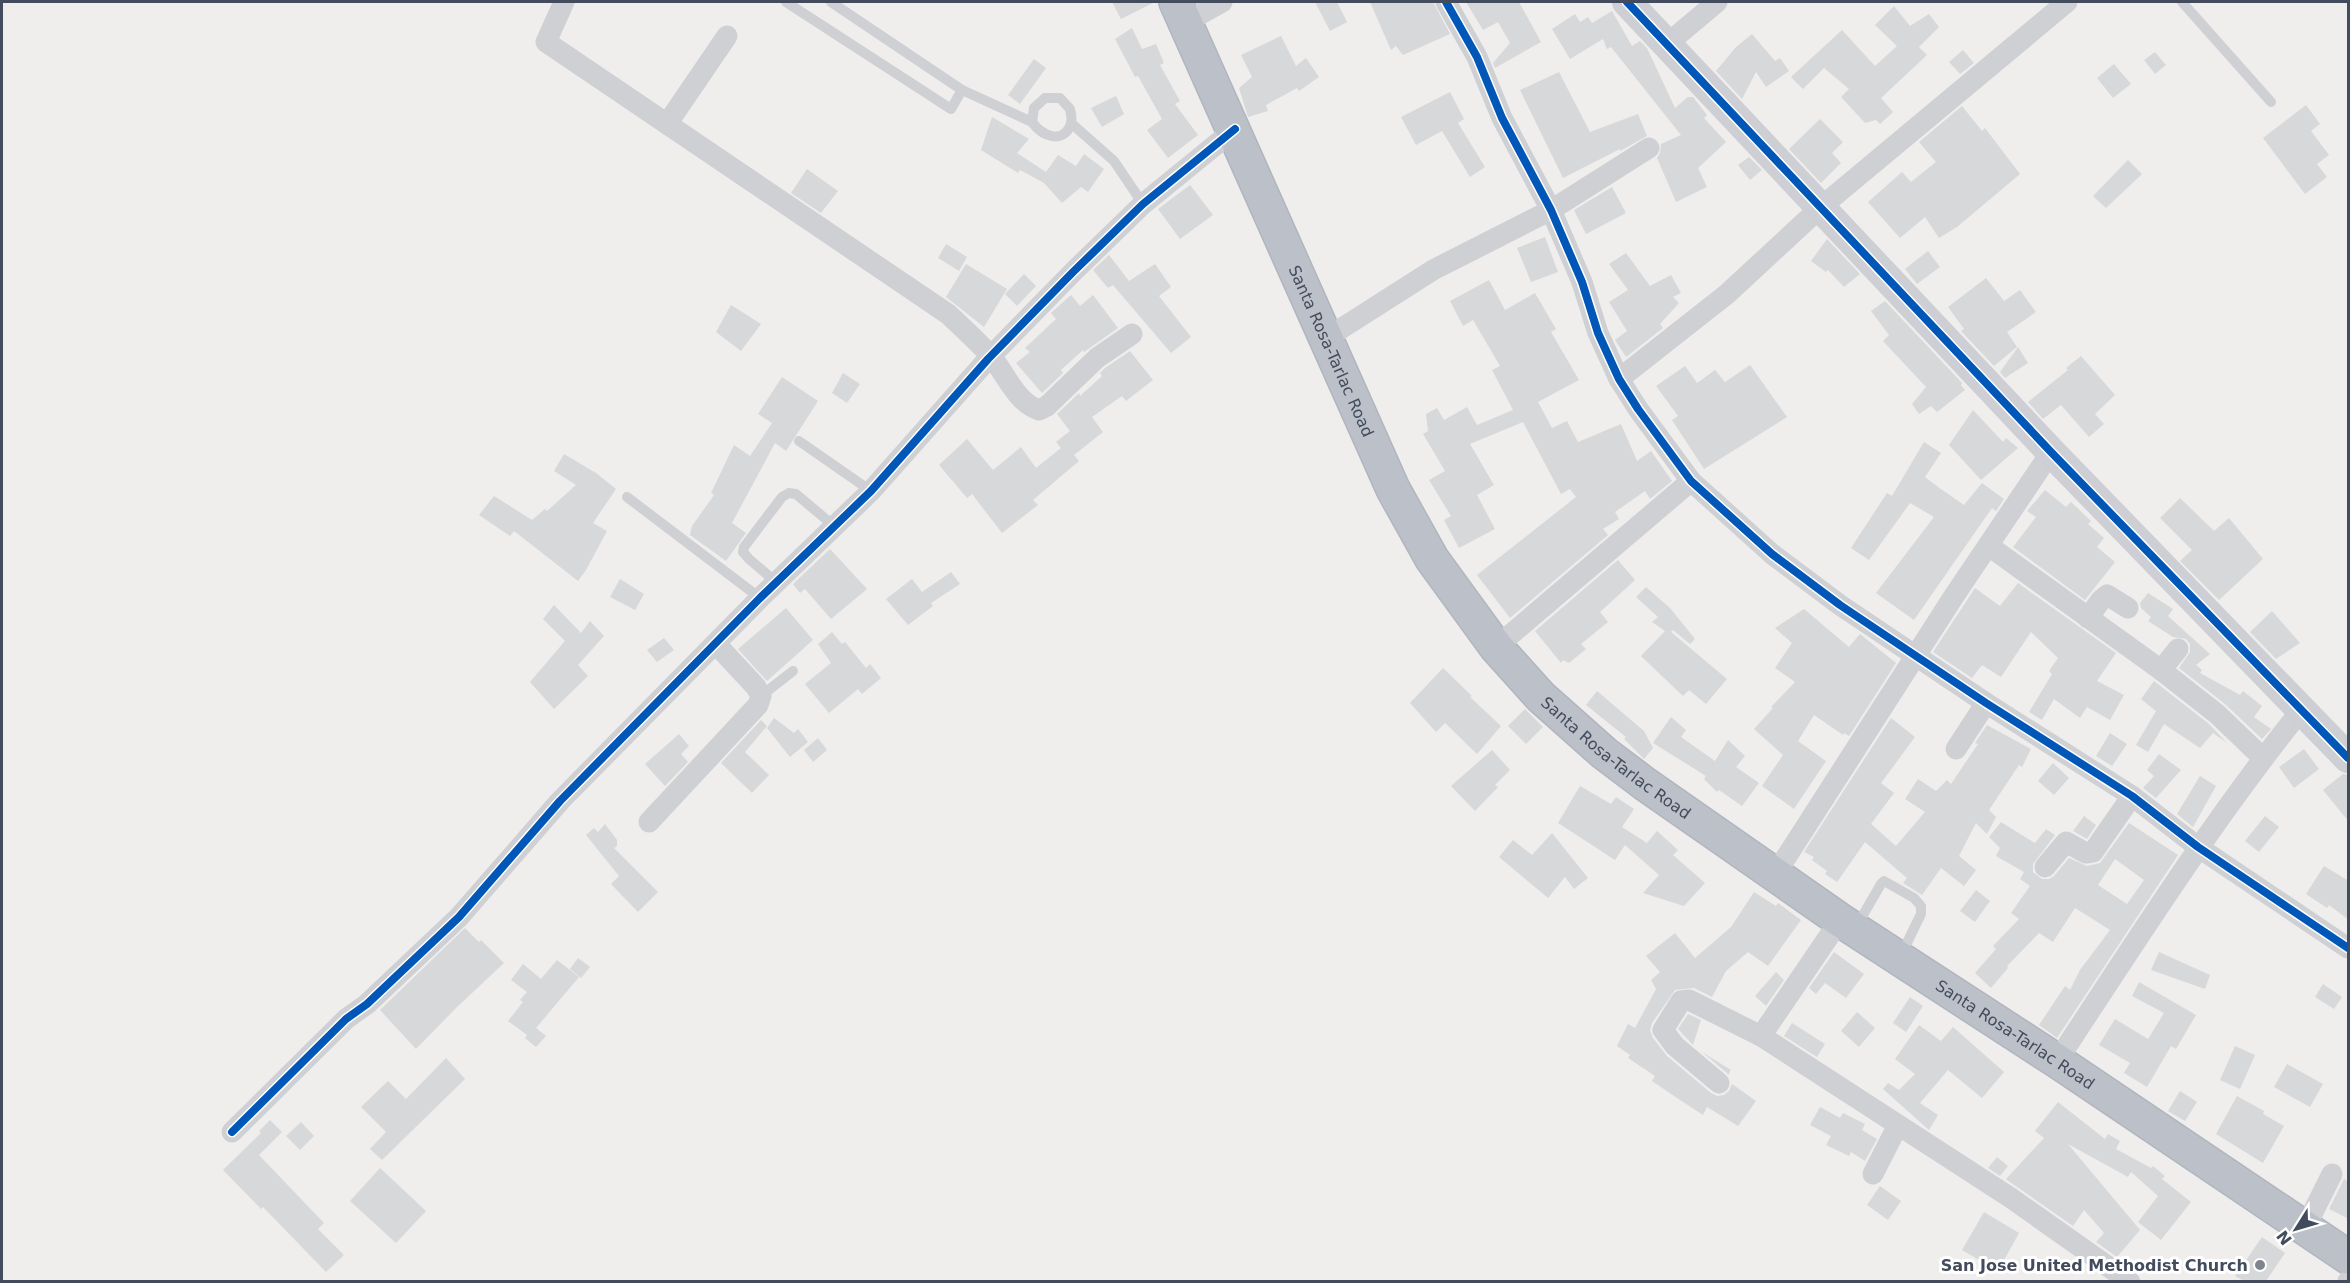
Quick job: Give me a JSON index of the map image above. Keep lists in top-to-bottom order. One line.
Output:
{"streets":{"highway":["Santa Rosa-Tarlac Road"]},"places":["San Jose United Methodist Church"],"north":"bottom left"}
